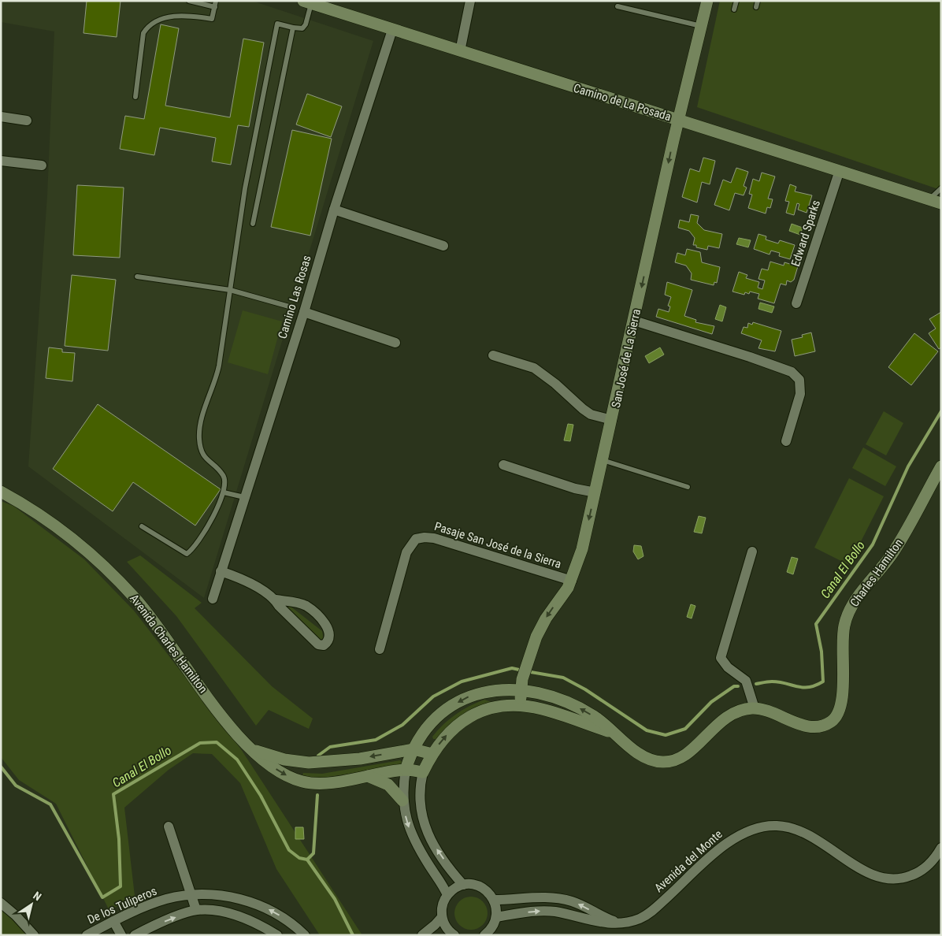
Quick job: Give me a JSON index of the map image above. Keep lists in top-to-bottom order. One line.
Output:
{"streets":{"street":["Camino de La Posada","Edward Sparks","Camino Las Rosas","San José de La Sierra","Pasaje San José de la Sierra","Charles Hamilton","Avenida Charles Hamilton","Avenida del Monte","De los Tuliperos"]},"crossings":[["Camino de La Posada","Edward Sparks"],["Camino de La Posada","Camino Las Rosas"],["Camino de La Posada","San José de La Sierra"],["San José de La Sierra","Pasaje San José de la Sierra"],["San José de La Sierra","Charles Hamilton"],["Charles Hamilton","Avenida Charles Hamilton"]],"one_way":["San José de La Sierra"],"water":["Canal El Bollo"],"north":"top right"}
